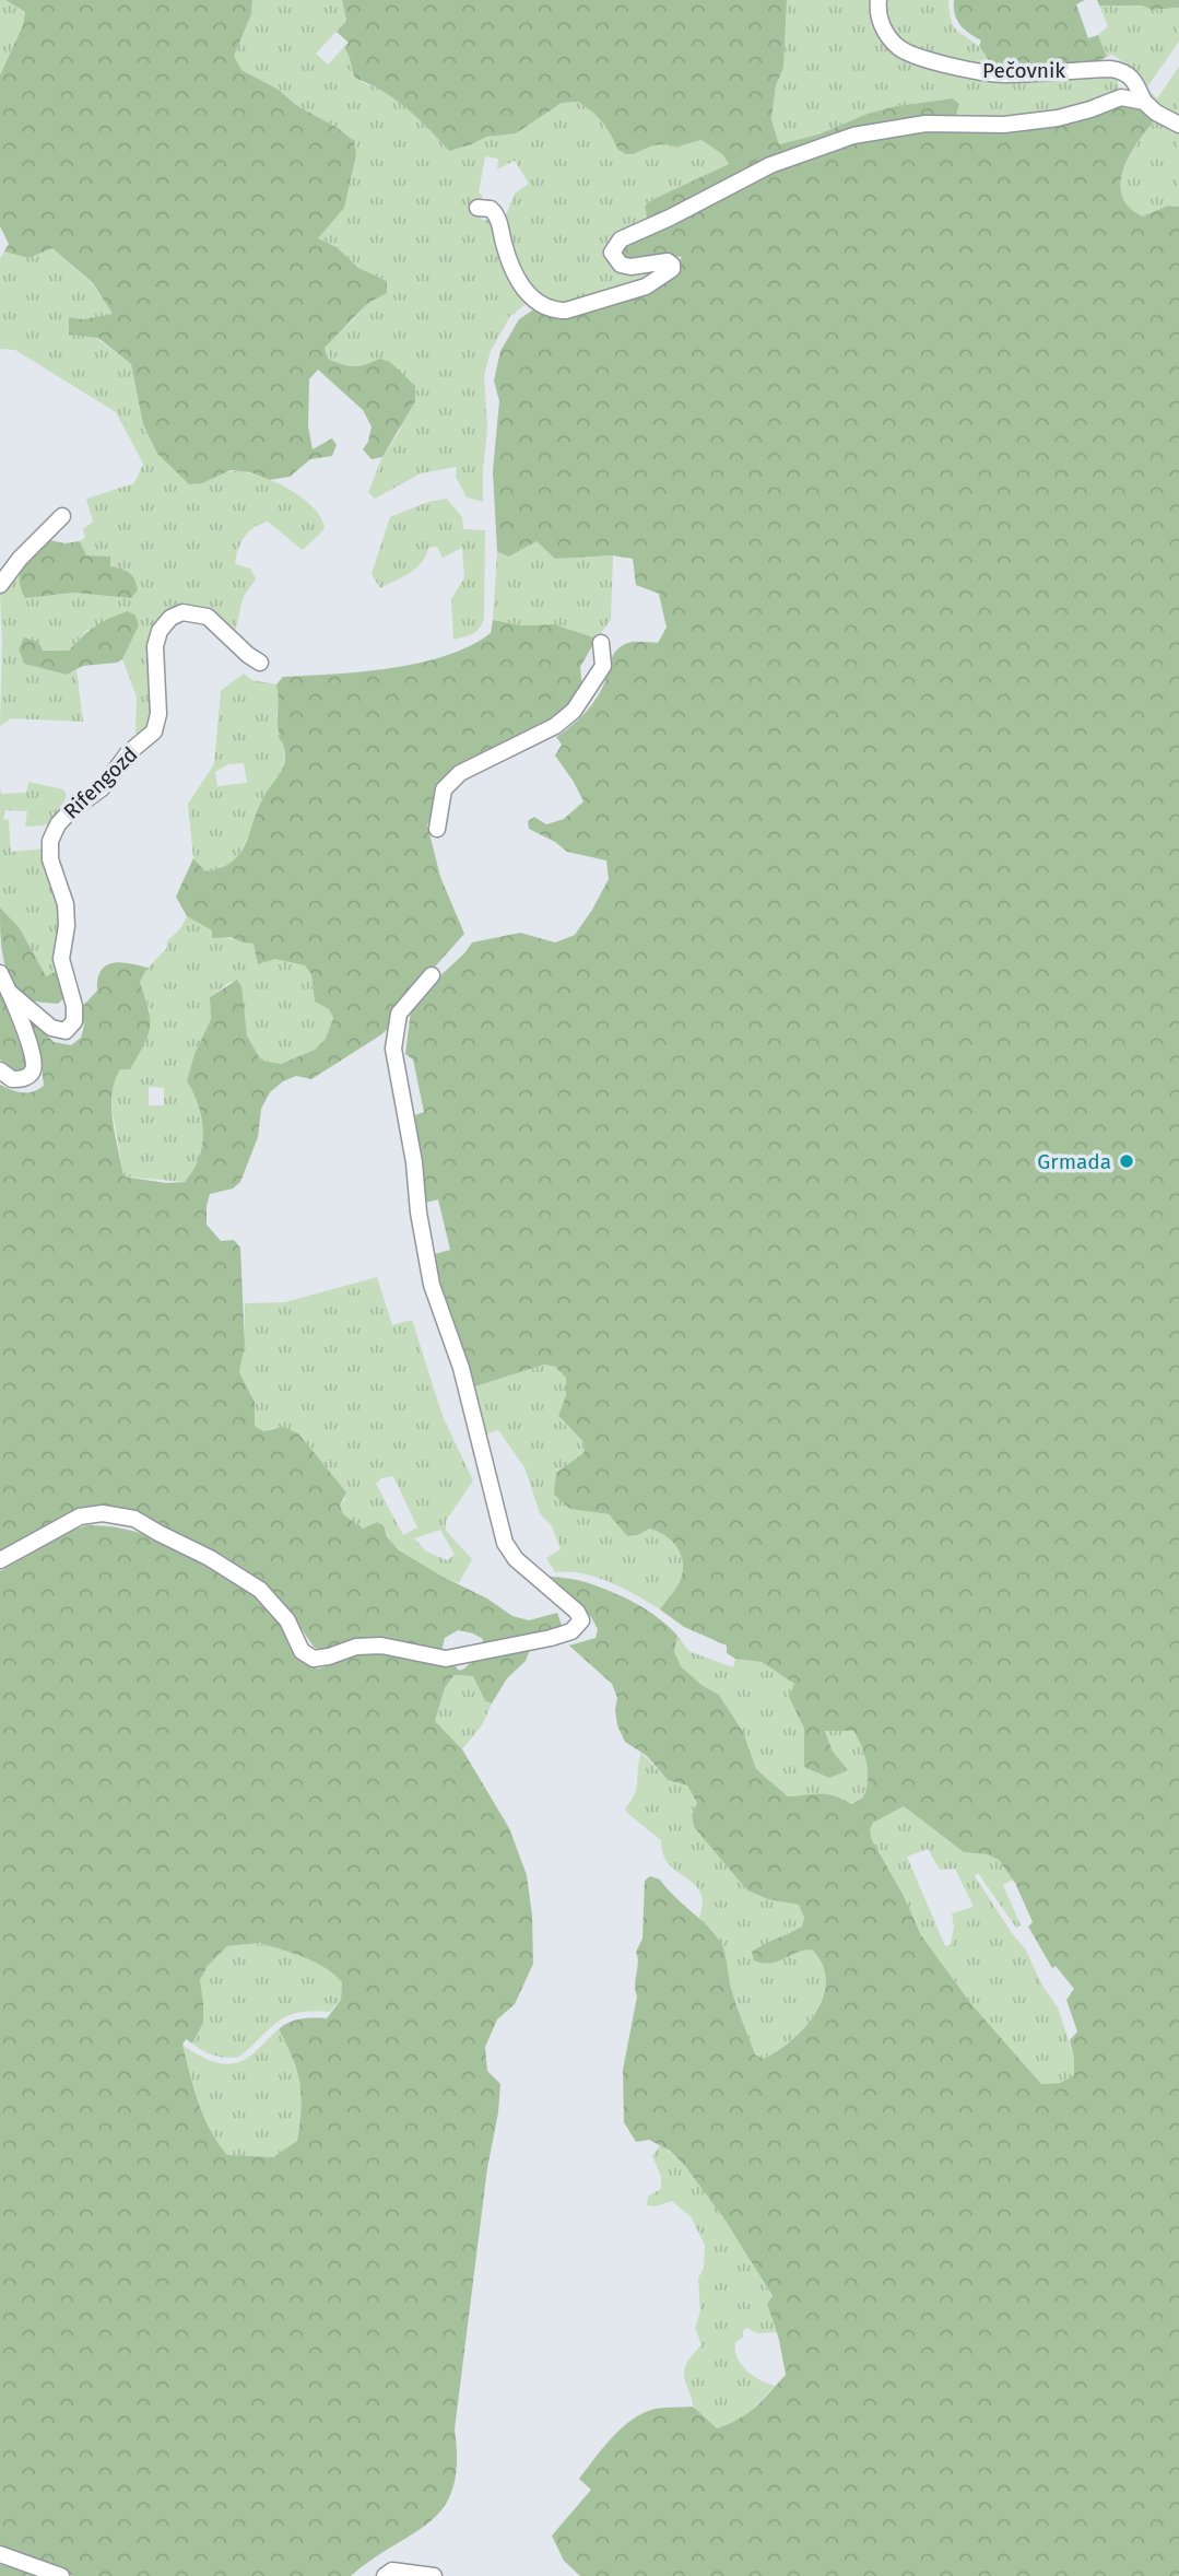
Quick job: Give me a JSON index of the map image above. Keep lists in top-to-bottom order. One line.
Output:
{"streets":{"street":["Pečovnik","Rifengozd"]},"places":["Grmada"]}
